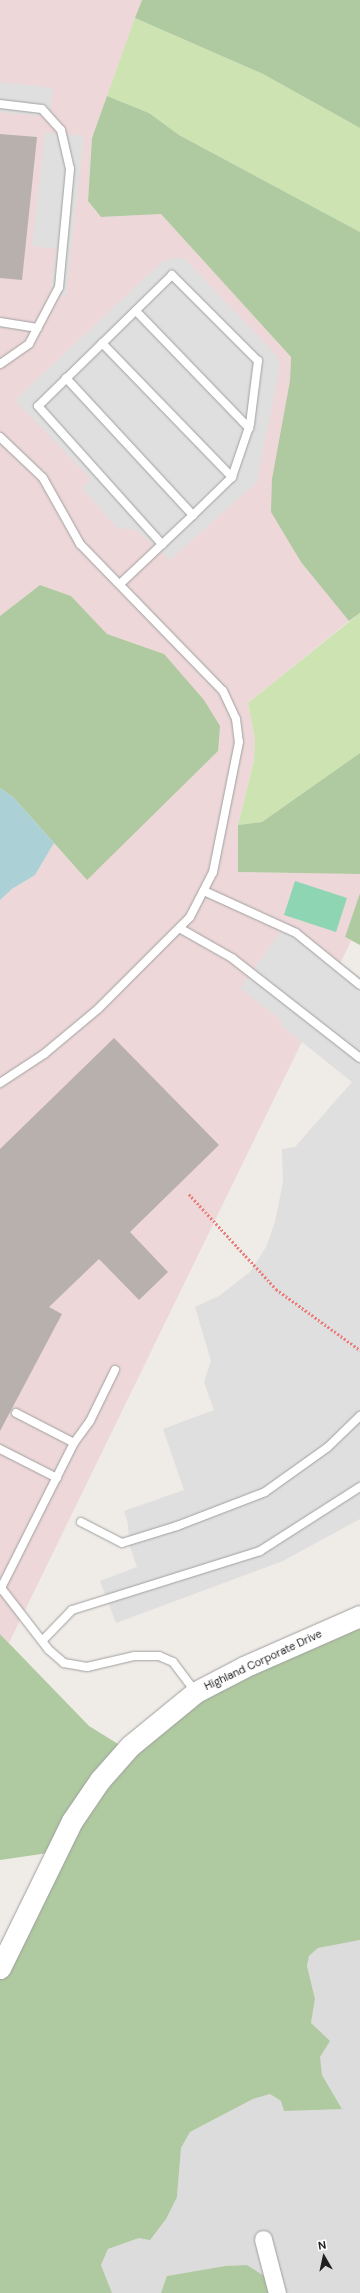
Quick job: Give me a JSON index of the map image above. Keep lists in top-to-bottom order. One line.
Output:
{"streets":{"street":["Highland Corporate Drive"]},"north":"top"}
